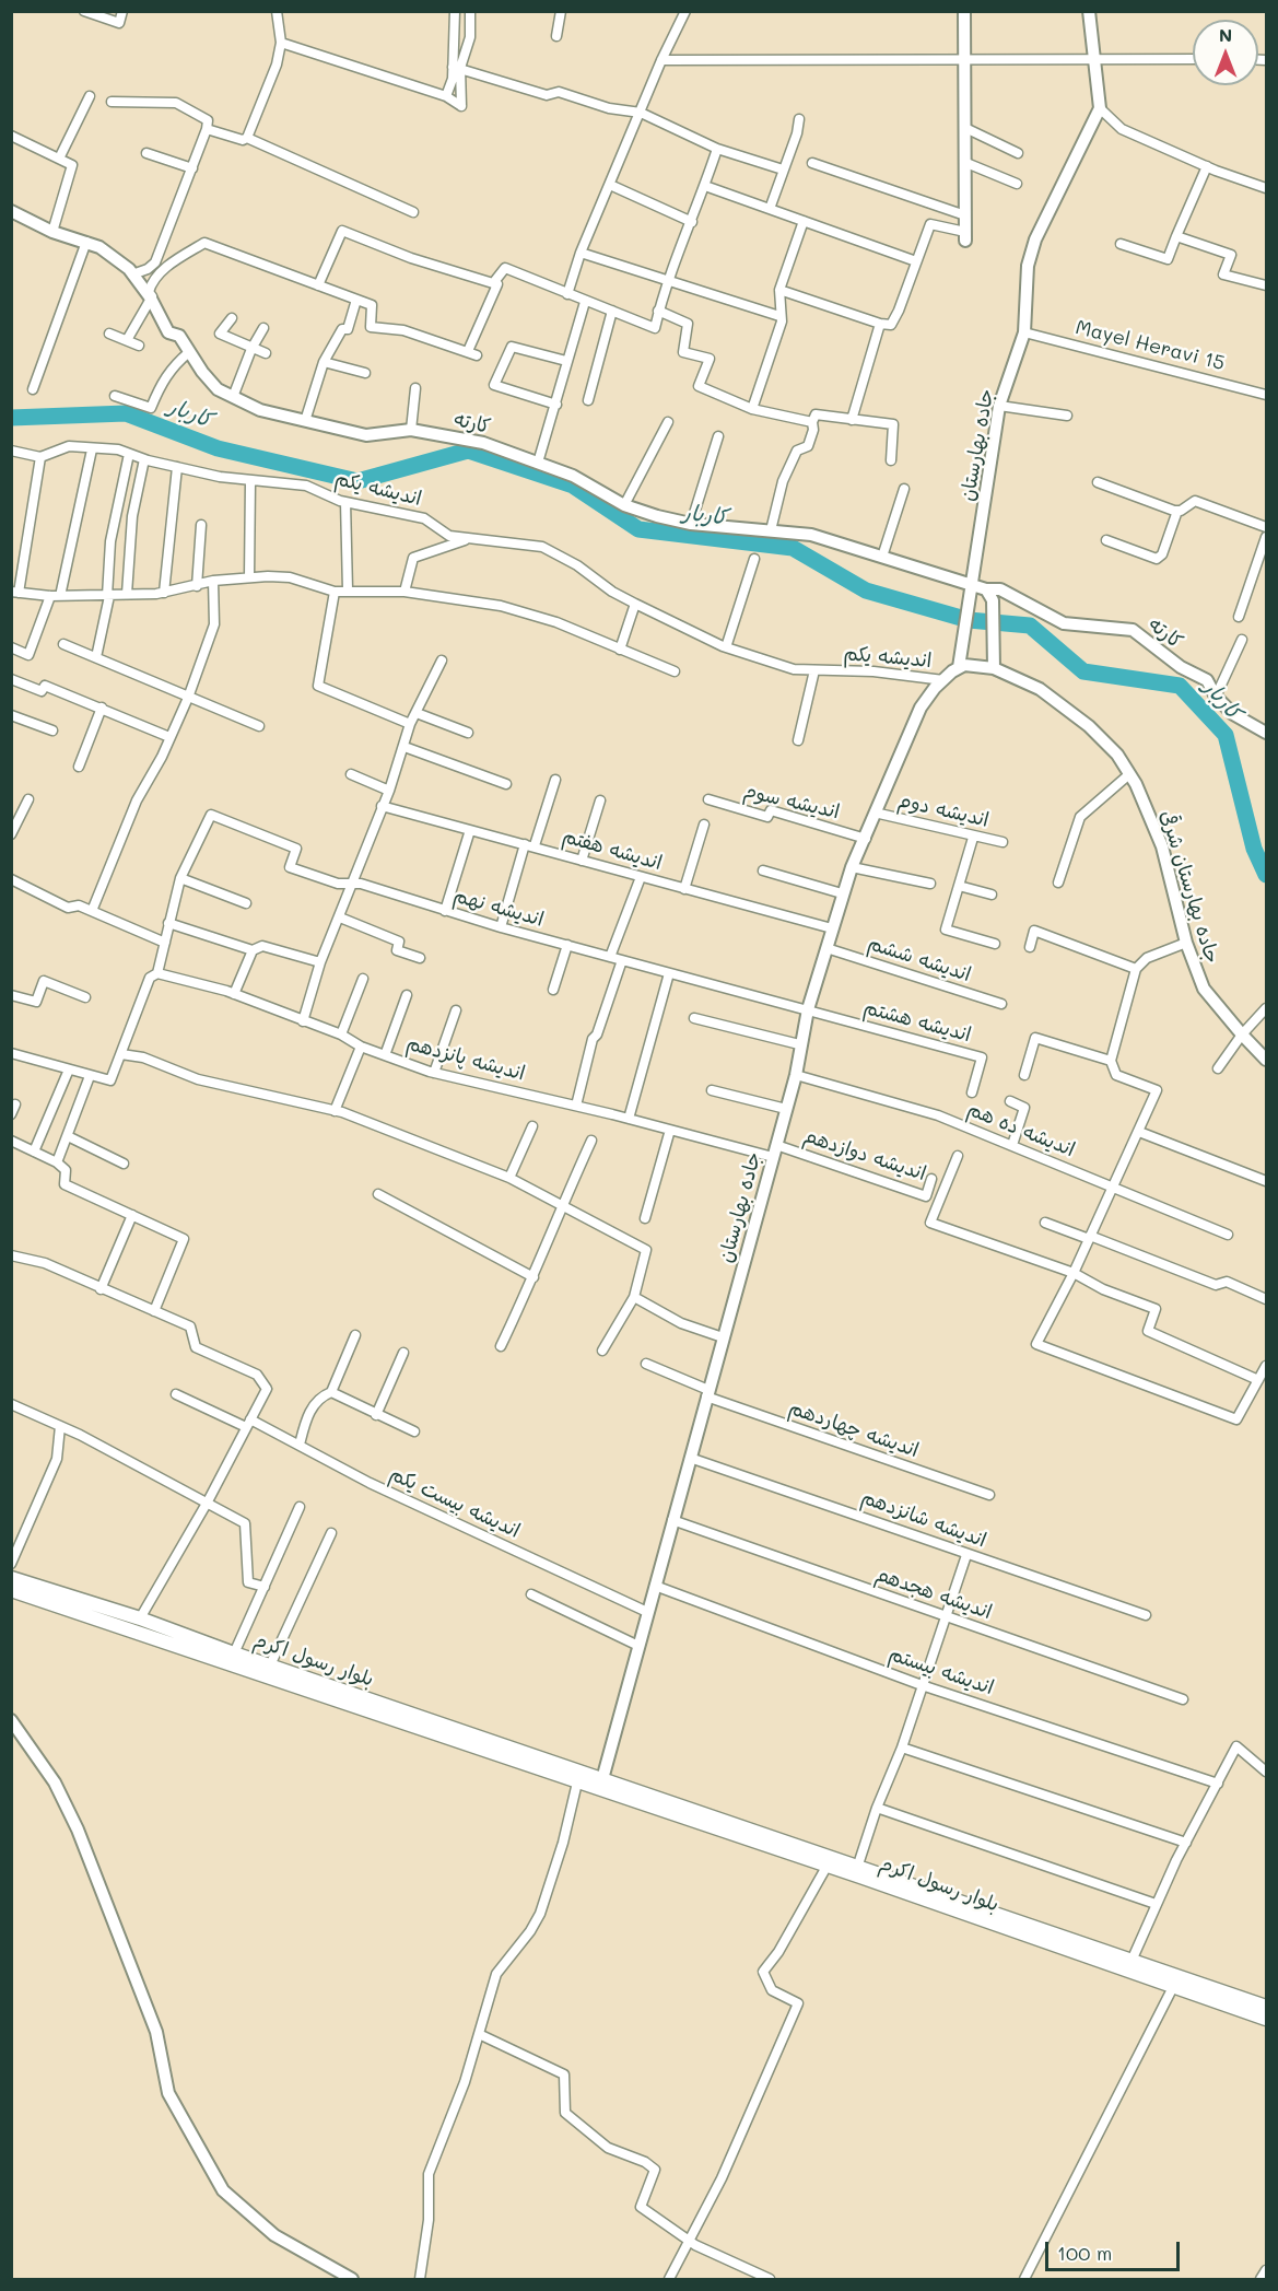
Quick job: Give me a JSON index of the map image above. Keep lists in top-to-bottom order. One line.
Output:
{"streets":{"main road":["بلوار رسول اکرم"],"street":["Mayel Heravi 15","کارته","جاده بهارستان","اندیشه یکم","اندیشه سوم","اندیشه دوم","اندیشه هفتم","جاده بهارستان شرقی","اندیشه نهم","اندیشه ششم","اندیشه هشتم","اندیشه پانزدهم","اندیشه ده هم","اندیشه دوازدهم","اندیشه چهاردهم","اندیشه بیست یکم","اندیشه شانزدهم","اندیشه هجدهم","اندیشه بیستم"]},"crossings":[["Mayel Heravi 15","جاده بهارستان"],["کارته","جاده بهارستان"],["جاده بهارستان","اندیشه یکم"],["جاده بهارستان","اندیشه سوم"],["جاده بهارستان","اندیشه دوم"],["جاده بهارستان","اندیشه هفتم"],["جاده بهارستان","اندیشه نهم"],["جاده بهارستان","اندیشه ششم"],["جاده بهارستان","اندیشه هشتم"],["جاده بهارستان","اندیشه پانزدهم"],["جاده بهارستان","اندیشه ده هم"],["جاده بهارستان","اندیشه دوازدهم"],["جاده بهارستان","اندیشه چهاردهم"],["جاده بهارستان","اندیشه بیست یکم"],["جاده بهارستان","اندیشه شانزدهم"],["جاده بهارستان","اندیشه هجدهم"],["جاده بهارستان","بلوار رسول اکرم"],["جاده بهارستان","اندیشه بیستم"],["اندیشه نهم","اندیشه هشتم"],["اندیشه پانزدهم","اندیشه دوازدهم"]],"water":["کاربار"],"scale_bar":"100 m","north":"top"}
